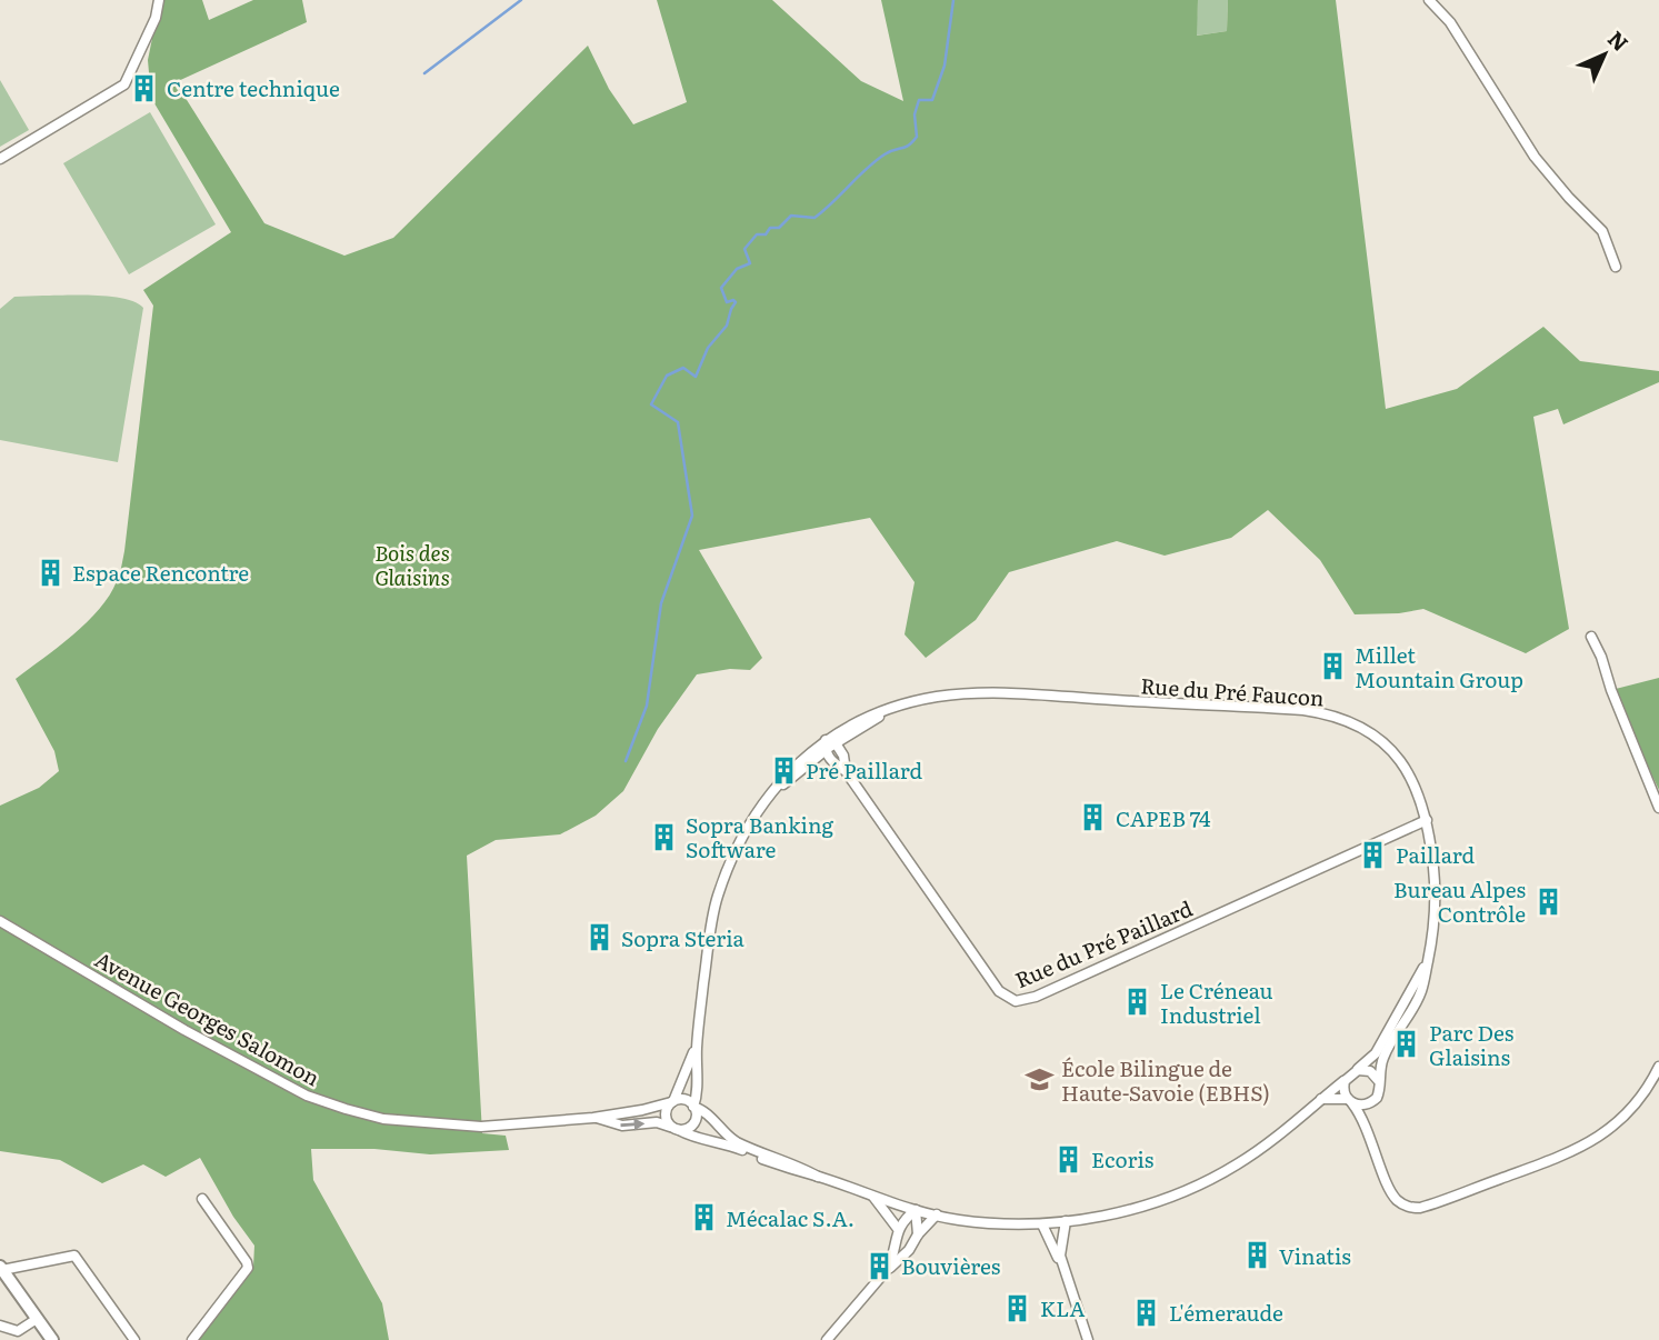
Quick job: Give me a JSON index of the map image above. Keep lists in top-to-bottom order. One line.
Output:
{"streets":{"street":["Rue du Pré Faucon","Rue du Pré Paillard","Avenue Georges Salomon"]},"crossings":[["Rue du Pré Faucon","Rue du Pré Paillard"],["Rue du Pré Faucon","Avenue Georges Salomon"]],"parks":["Bois des Glaisins"],"places":{"building":["Centre technique","Espace Rencontre","Millet Mountain Group","Pré Paillard","CAPEB 74","Sopra Banking Software","Paillard","Bureau Alpes Contrôle","Sopra Steria","Le Créneau Industriel","Parc Des Glaisins","Ecoris","Mécalac S.A.","Vinatis","Bouvières","KLA","L'émeraude"],"school or university":["École Bilingue de Haute-Savoie (EBHS)"]},"north":"top right"}
